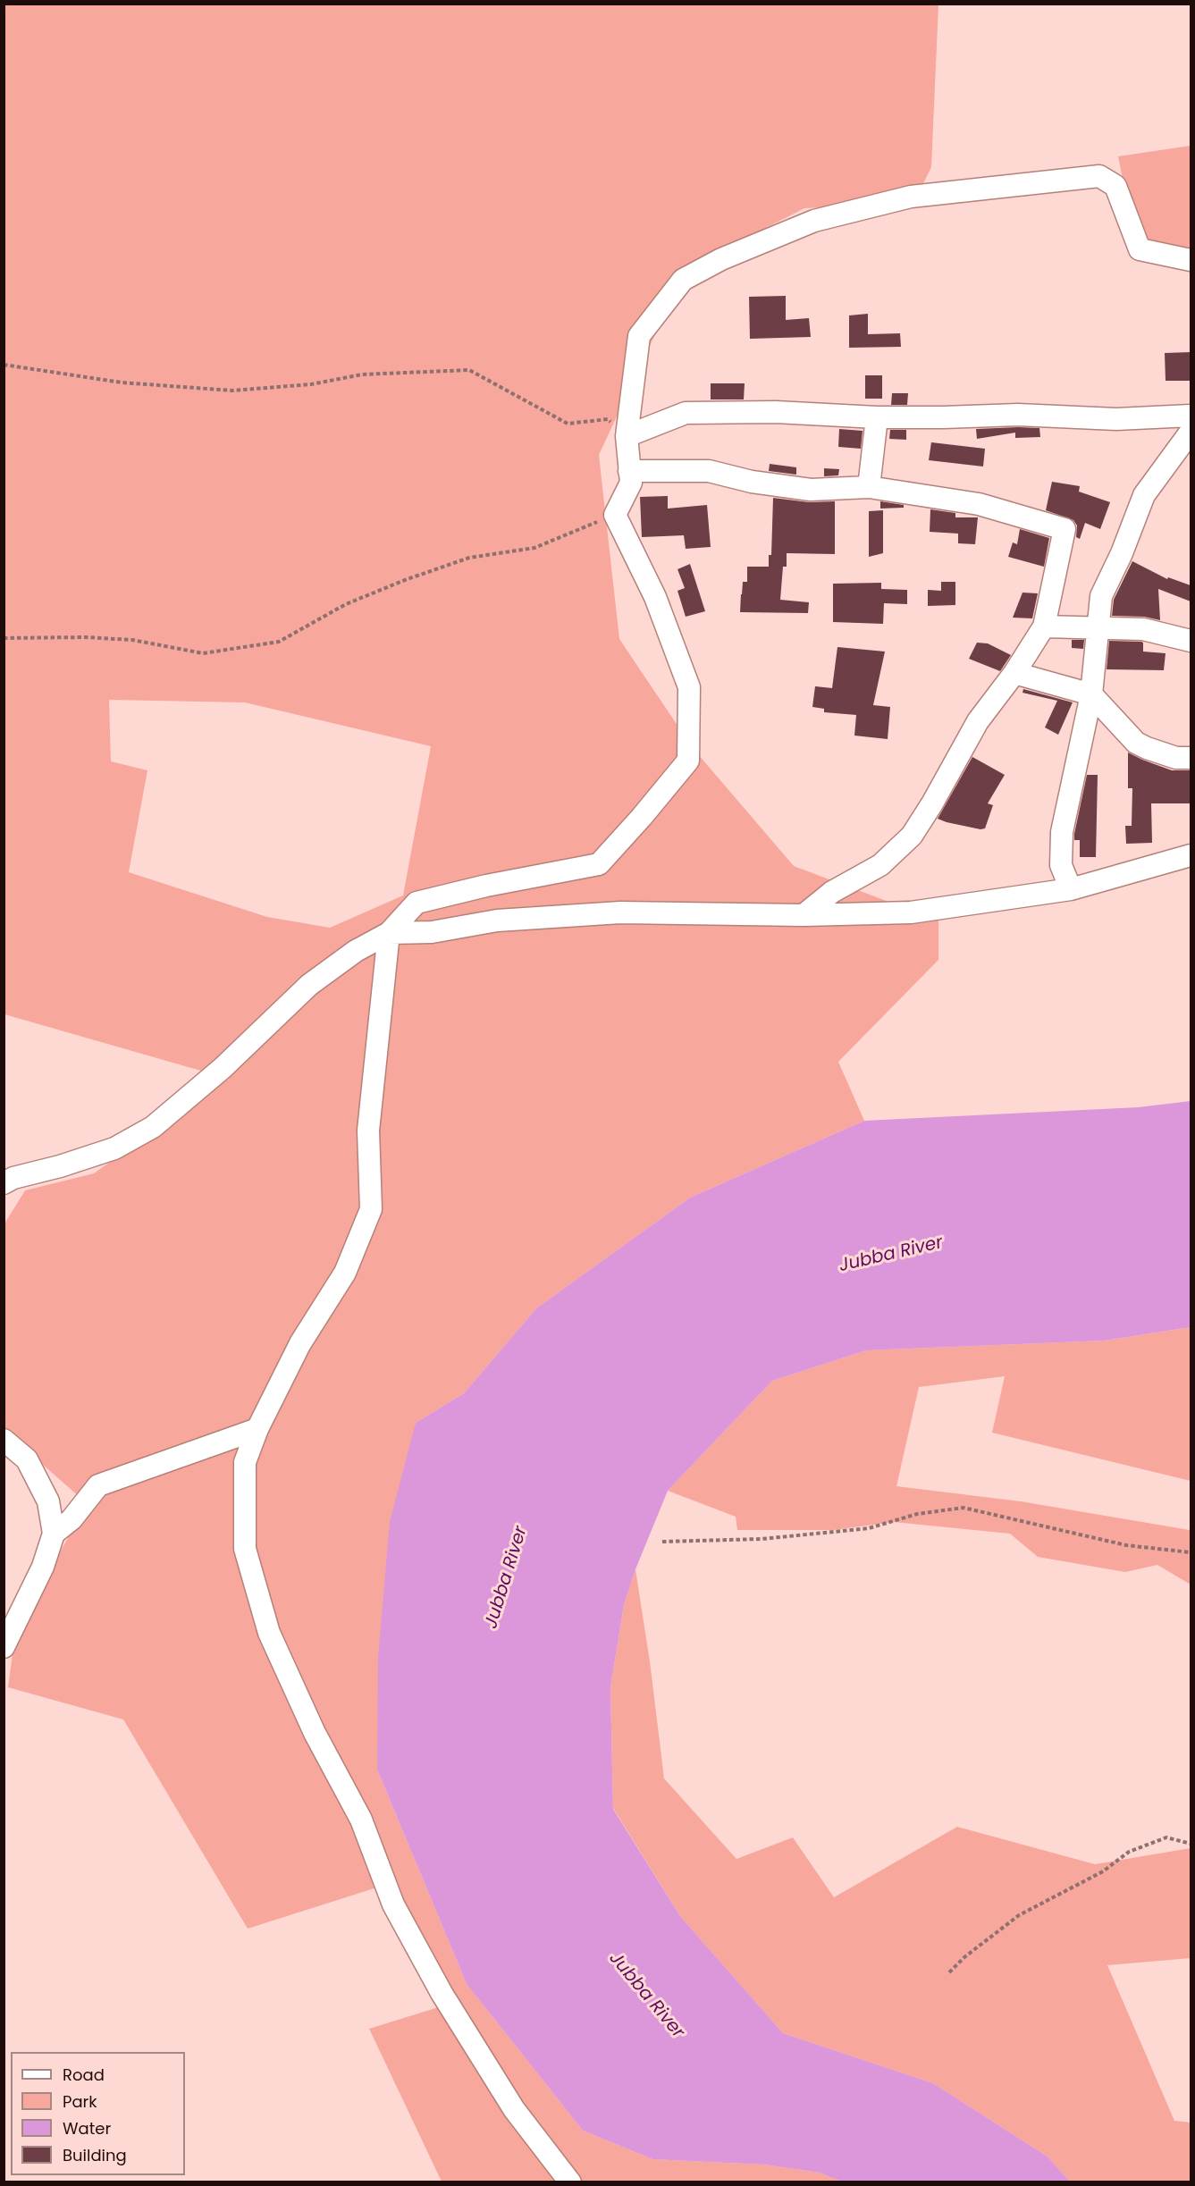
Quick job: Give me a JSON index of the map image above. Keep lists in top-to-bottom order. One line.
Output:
{"water":["Jubba River"],"legend":["Road","Park","Water","Building"]}
